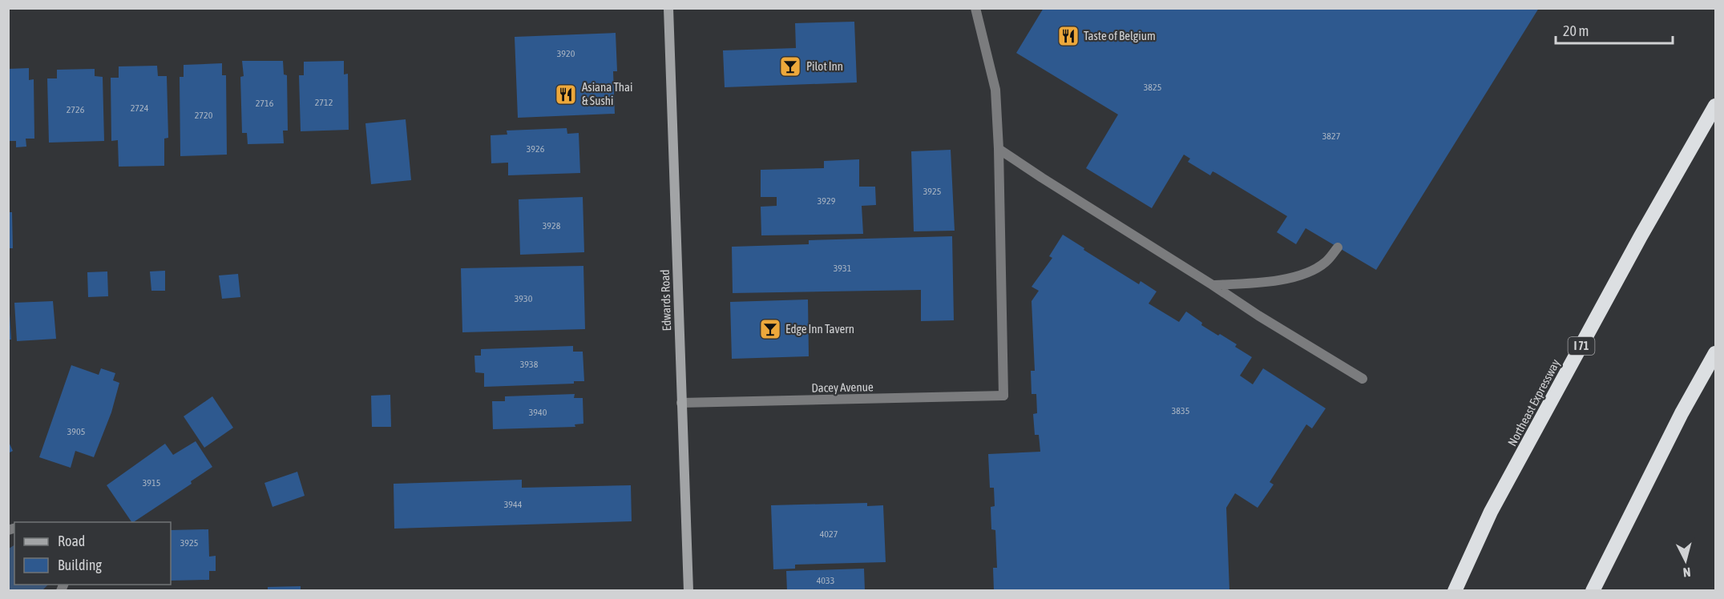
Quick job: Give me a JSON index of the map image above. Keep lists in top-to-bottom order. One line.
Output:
{"streets":{"highway":["I 71","Northeast Expressway"],"main road":["Edwards Road"],"street":["Dacey Avenue"]},"crossings":[["Edwards Road","Dacey Avenue"]],"places":{"restaurant":["Taste of Belgium","Asiana Thai & Sushi"],"bar":["Pilot Inn","Edge Inn Tavern"]},"house_numbers":["3920","3825","2712","2716","2724","2726","2720","3827","3926","3925","3929","3928","3931","3930","3938","3835","3940","3905","3915","3944","4027","3925","4033"],"legend":["Road","Building"],"scale_bar":"20 m","north":"bottom"}
